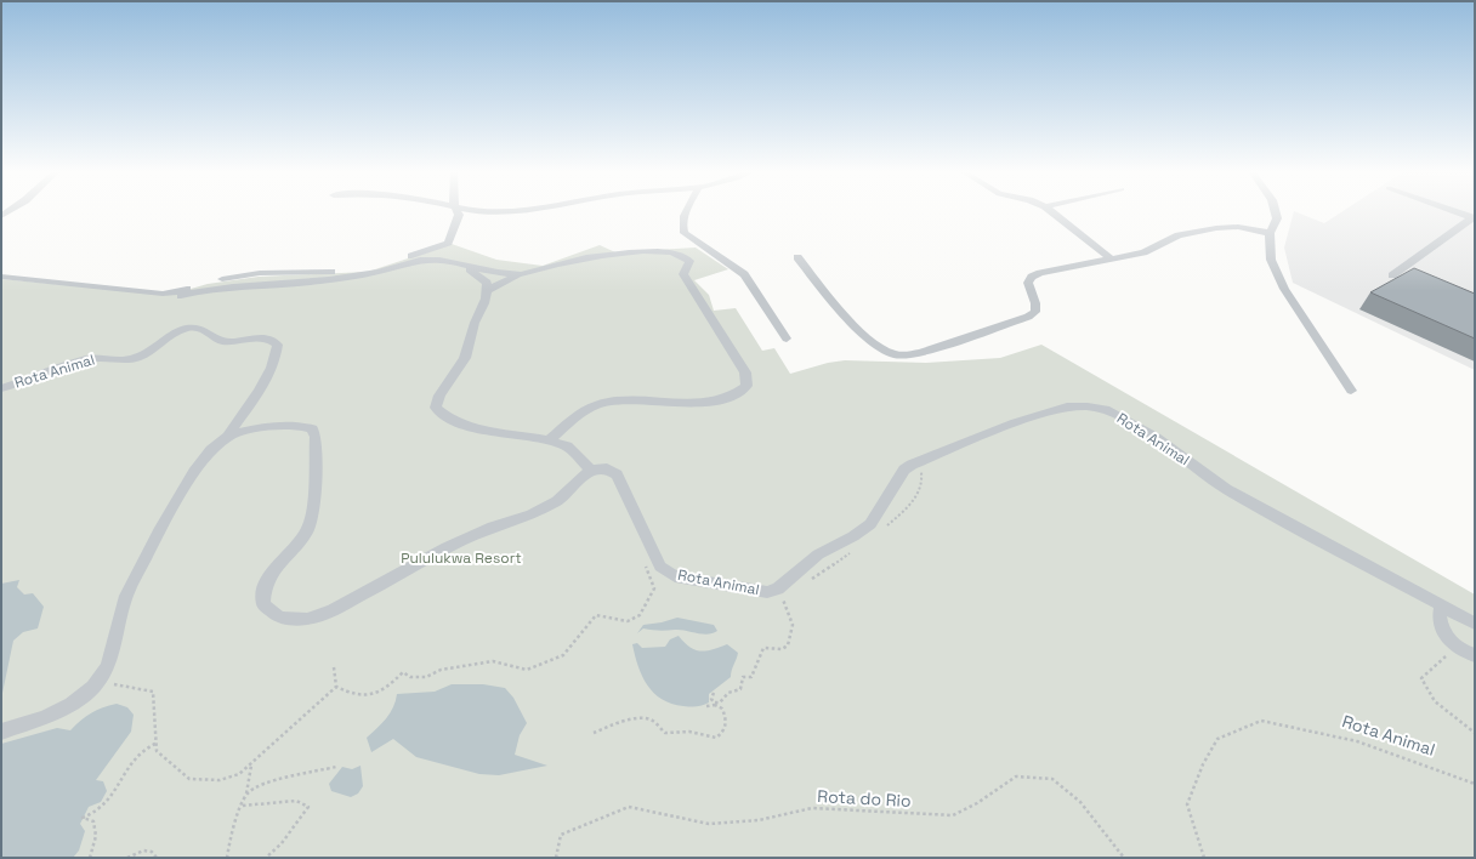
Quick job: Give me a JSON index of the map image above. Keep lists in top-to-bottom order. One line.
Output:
{"streets":{"street":["Rota Animal"],"path":["Rota do Rio"]},"parks":["Pululukwa Resort"]}
